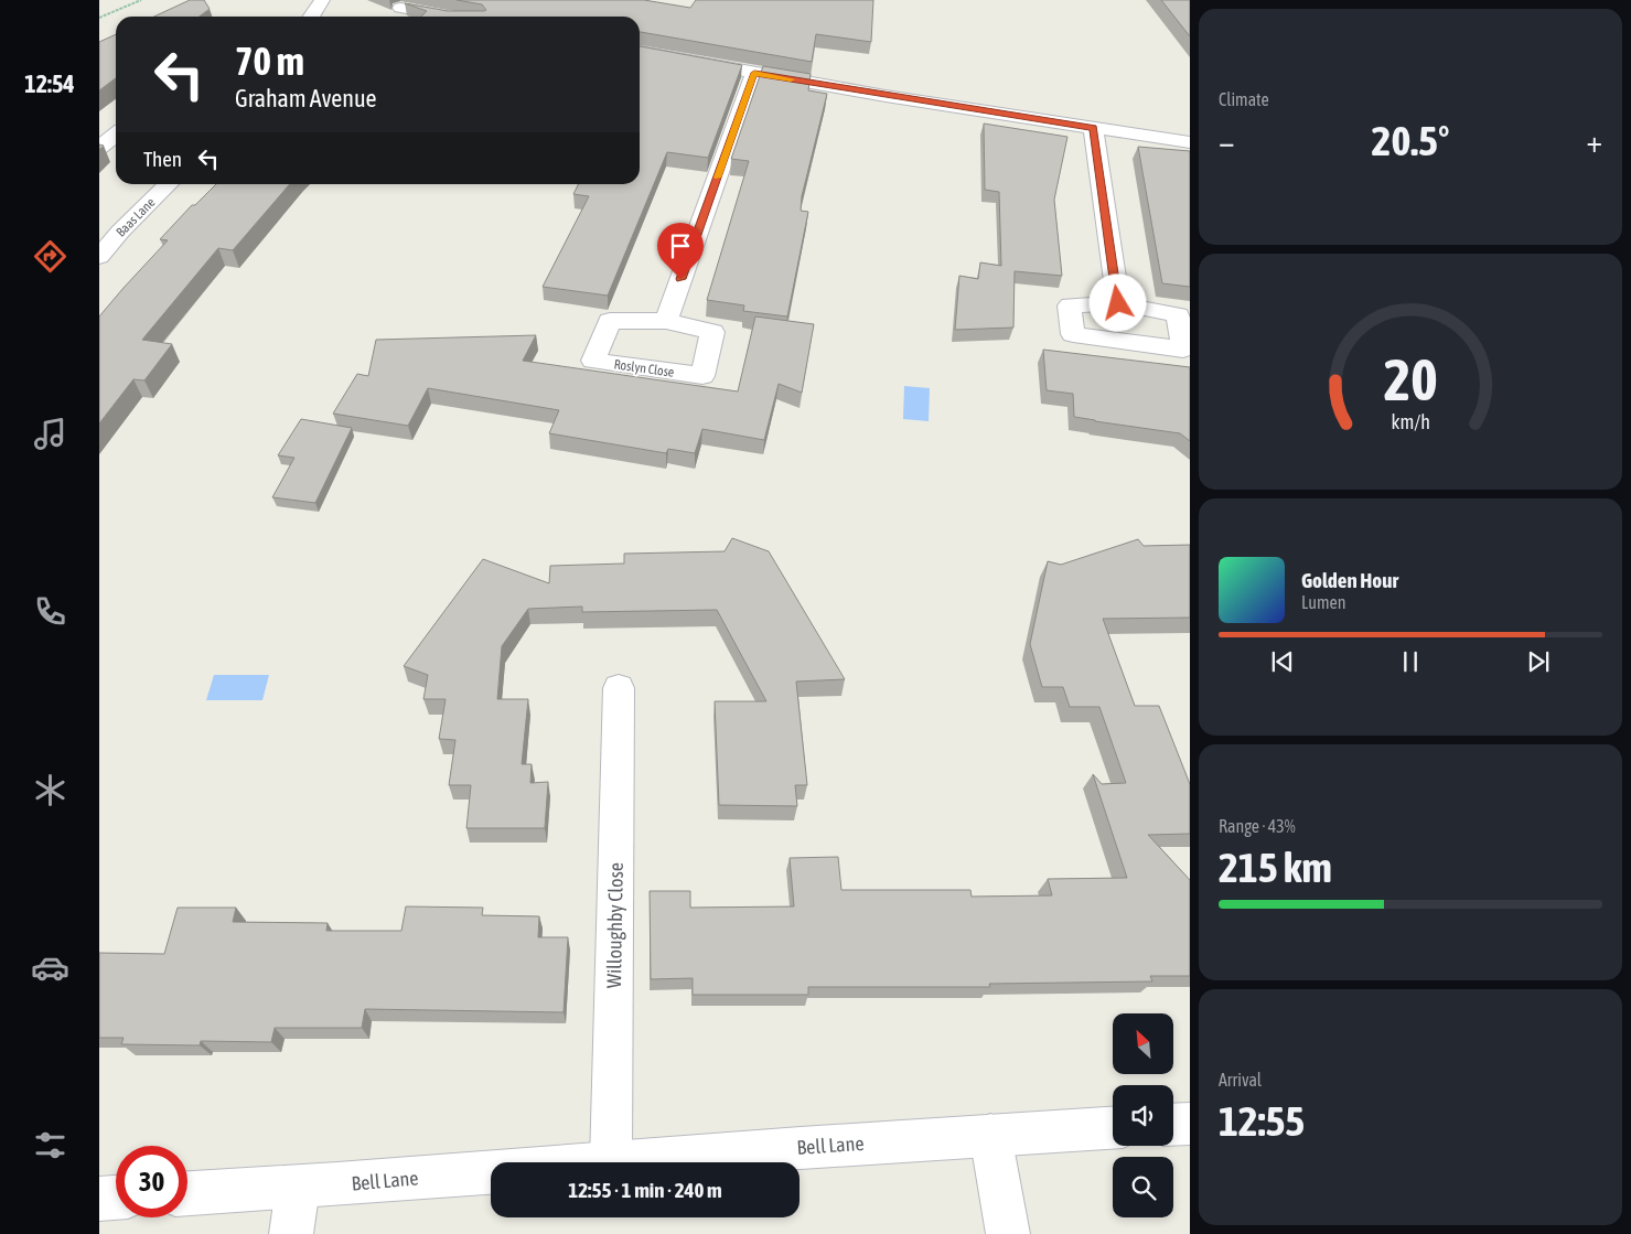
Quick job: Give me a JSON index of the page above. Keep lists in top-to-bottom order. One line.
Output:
{"streets":{"street":["Baas Lane","Willoughby Close","Bell Lane"]},"crossings":[["Willoughby Close","Bell Lane"]],"north":"top left","page":{"tabs":"12:54","tile":["Climate",["Range · 43%","215 km"],["Arrival","12:55"]],"turn":["70 m","Graham Avenue"],"heat":["−","20.5°","+"],"then":"Then","song":["Golden Hour","Lumen"],"limit":"30","trip":"12:55 · 1 min · 240 m","gauge":["20","km/h"]}}
